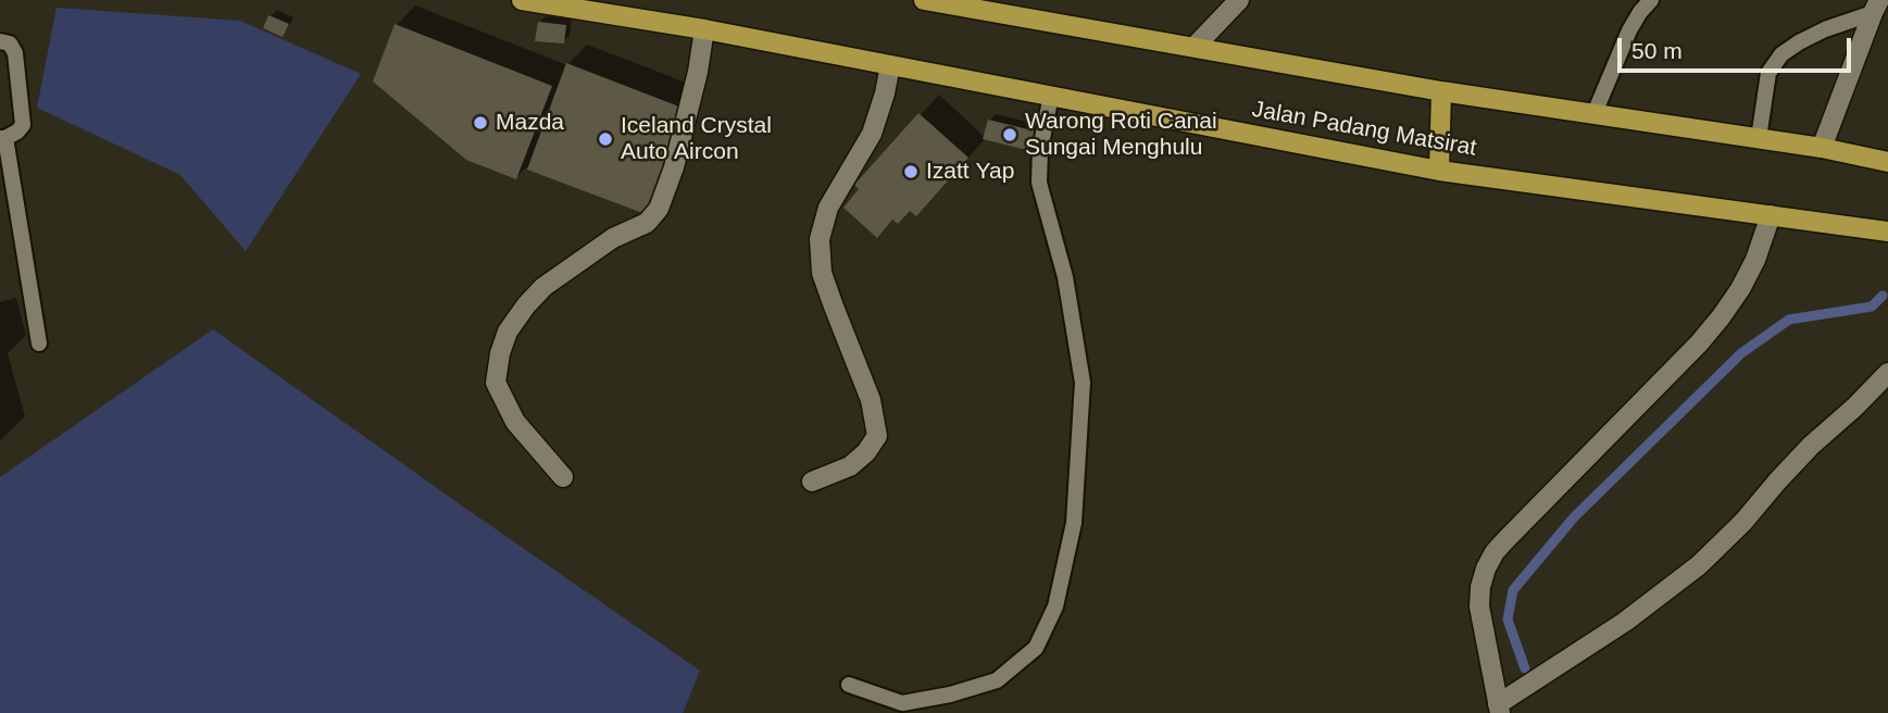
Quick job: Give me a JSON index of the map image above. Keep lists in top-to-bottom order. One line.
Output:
{"streets":{"main road":["Jalan Padang Matsirat"]},"places":["Mazda","Warong Roti Canai Sungai Menghulu","Iceland Crystal Auto Aircon","Izatt Yap"],"scale_bar":"50 m"}
